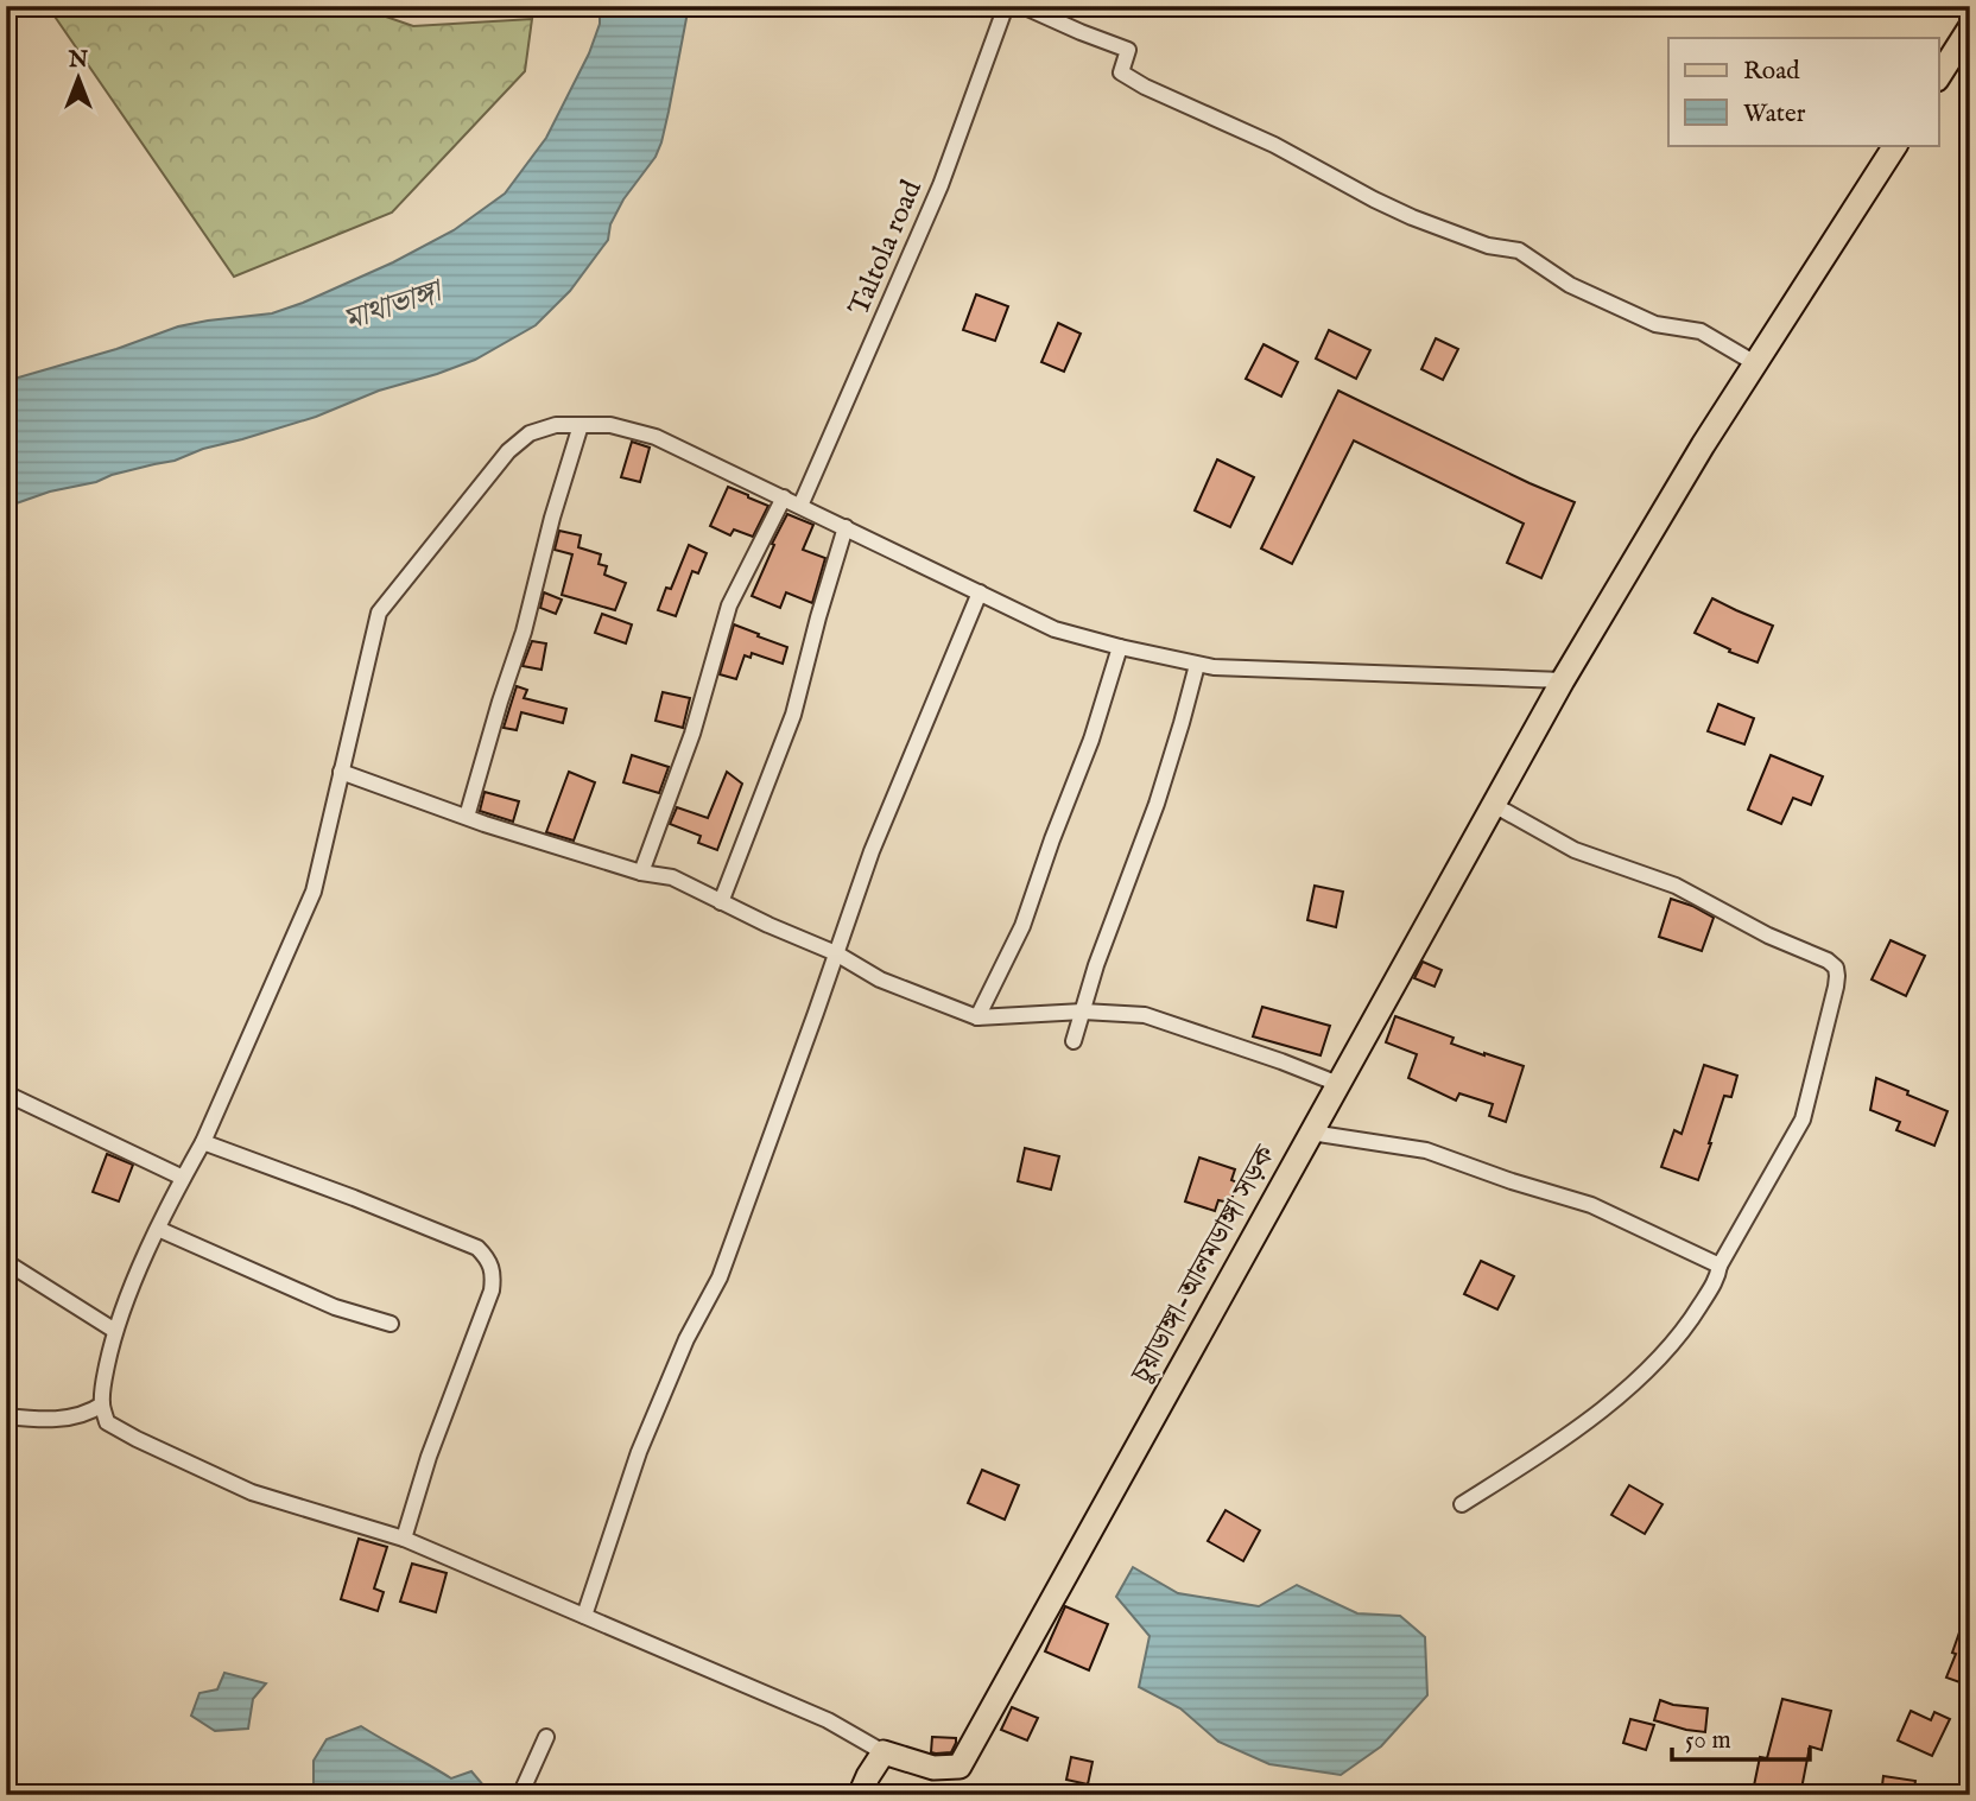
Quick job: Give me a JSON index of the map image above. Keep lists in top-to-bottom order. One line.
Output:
{"streets":{"main road":["চুয়াডাঙ্গা-আলমডাঙ্গা সড়ক"],"street":["Taltola road"]},"water":["মাথাভাঙ্গা"],"legend":["Road","Water"],"scale_bar":"50 m","north":"top"}
